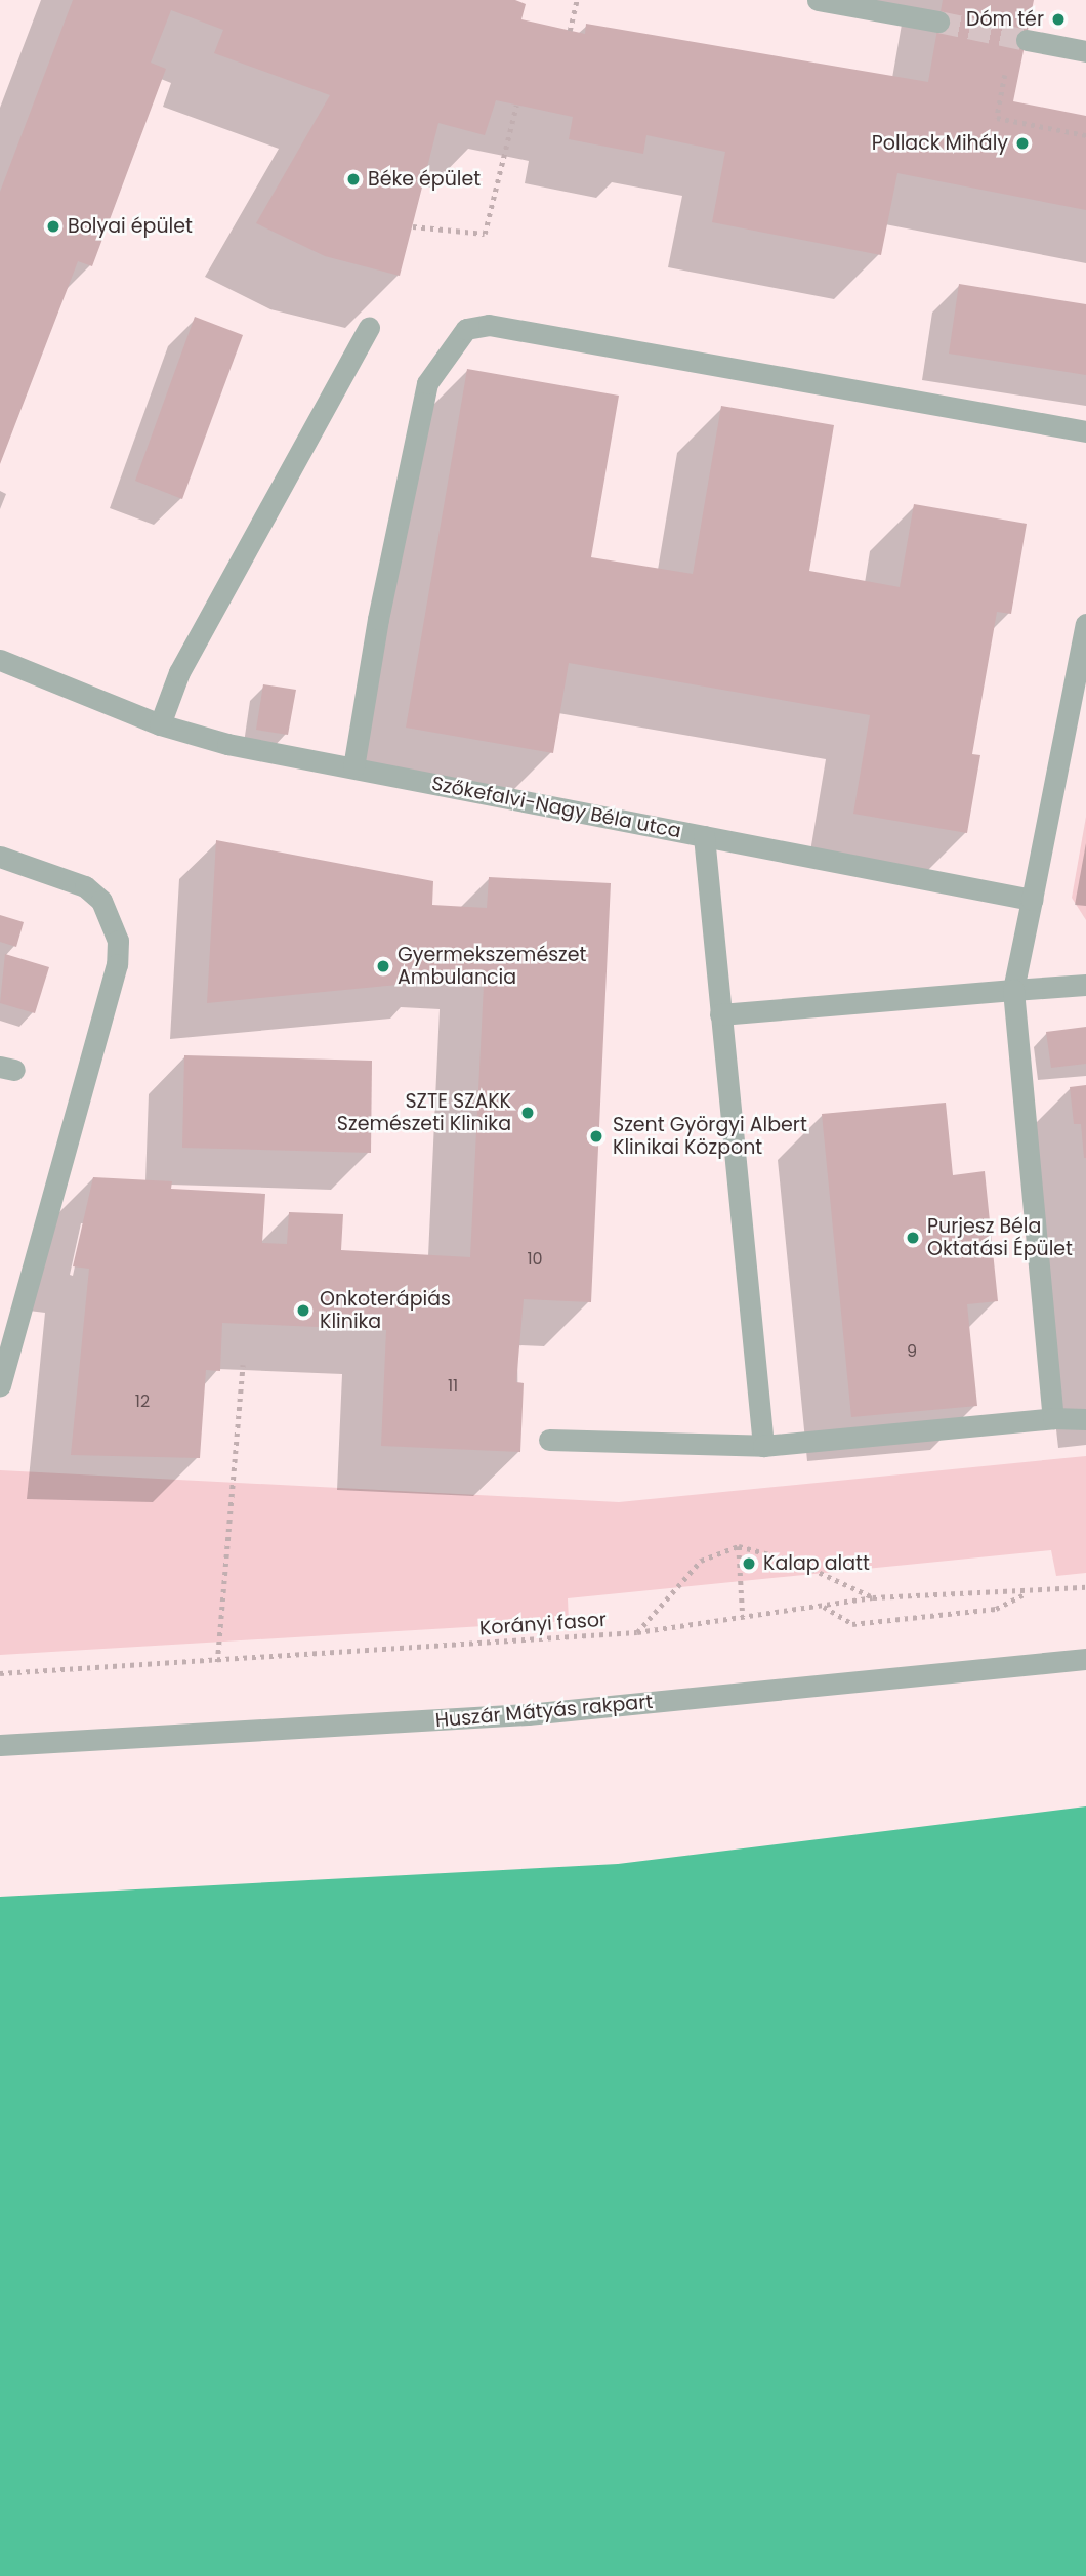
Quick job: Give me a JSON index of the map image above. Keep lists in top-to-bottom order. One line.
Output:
{"streets":{"street":["Szőkefalvi-Nagy Béla utca","Huszár Mátyás rakpart"],"path":["Korányi fasor"]},"places":["Dóm tér","Pollack Mihály","Béke épület","Bolyai épület","Gyermekszemészet Ambulancia","SZTE SZAKK Szemészeti Klinika","Szent Györgyi Albert Klinikai Központ","Purjesz Béla Oktatási Épület","Onkoterápiás Klinika","Kalap alatt"],"house_numbers":["10","9","11","12"]}
